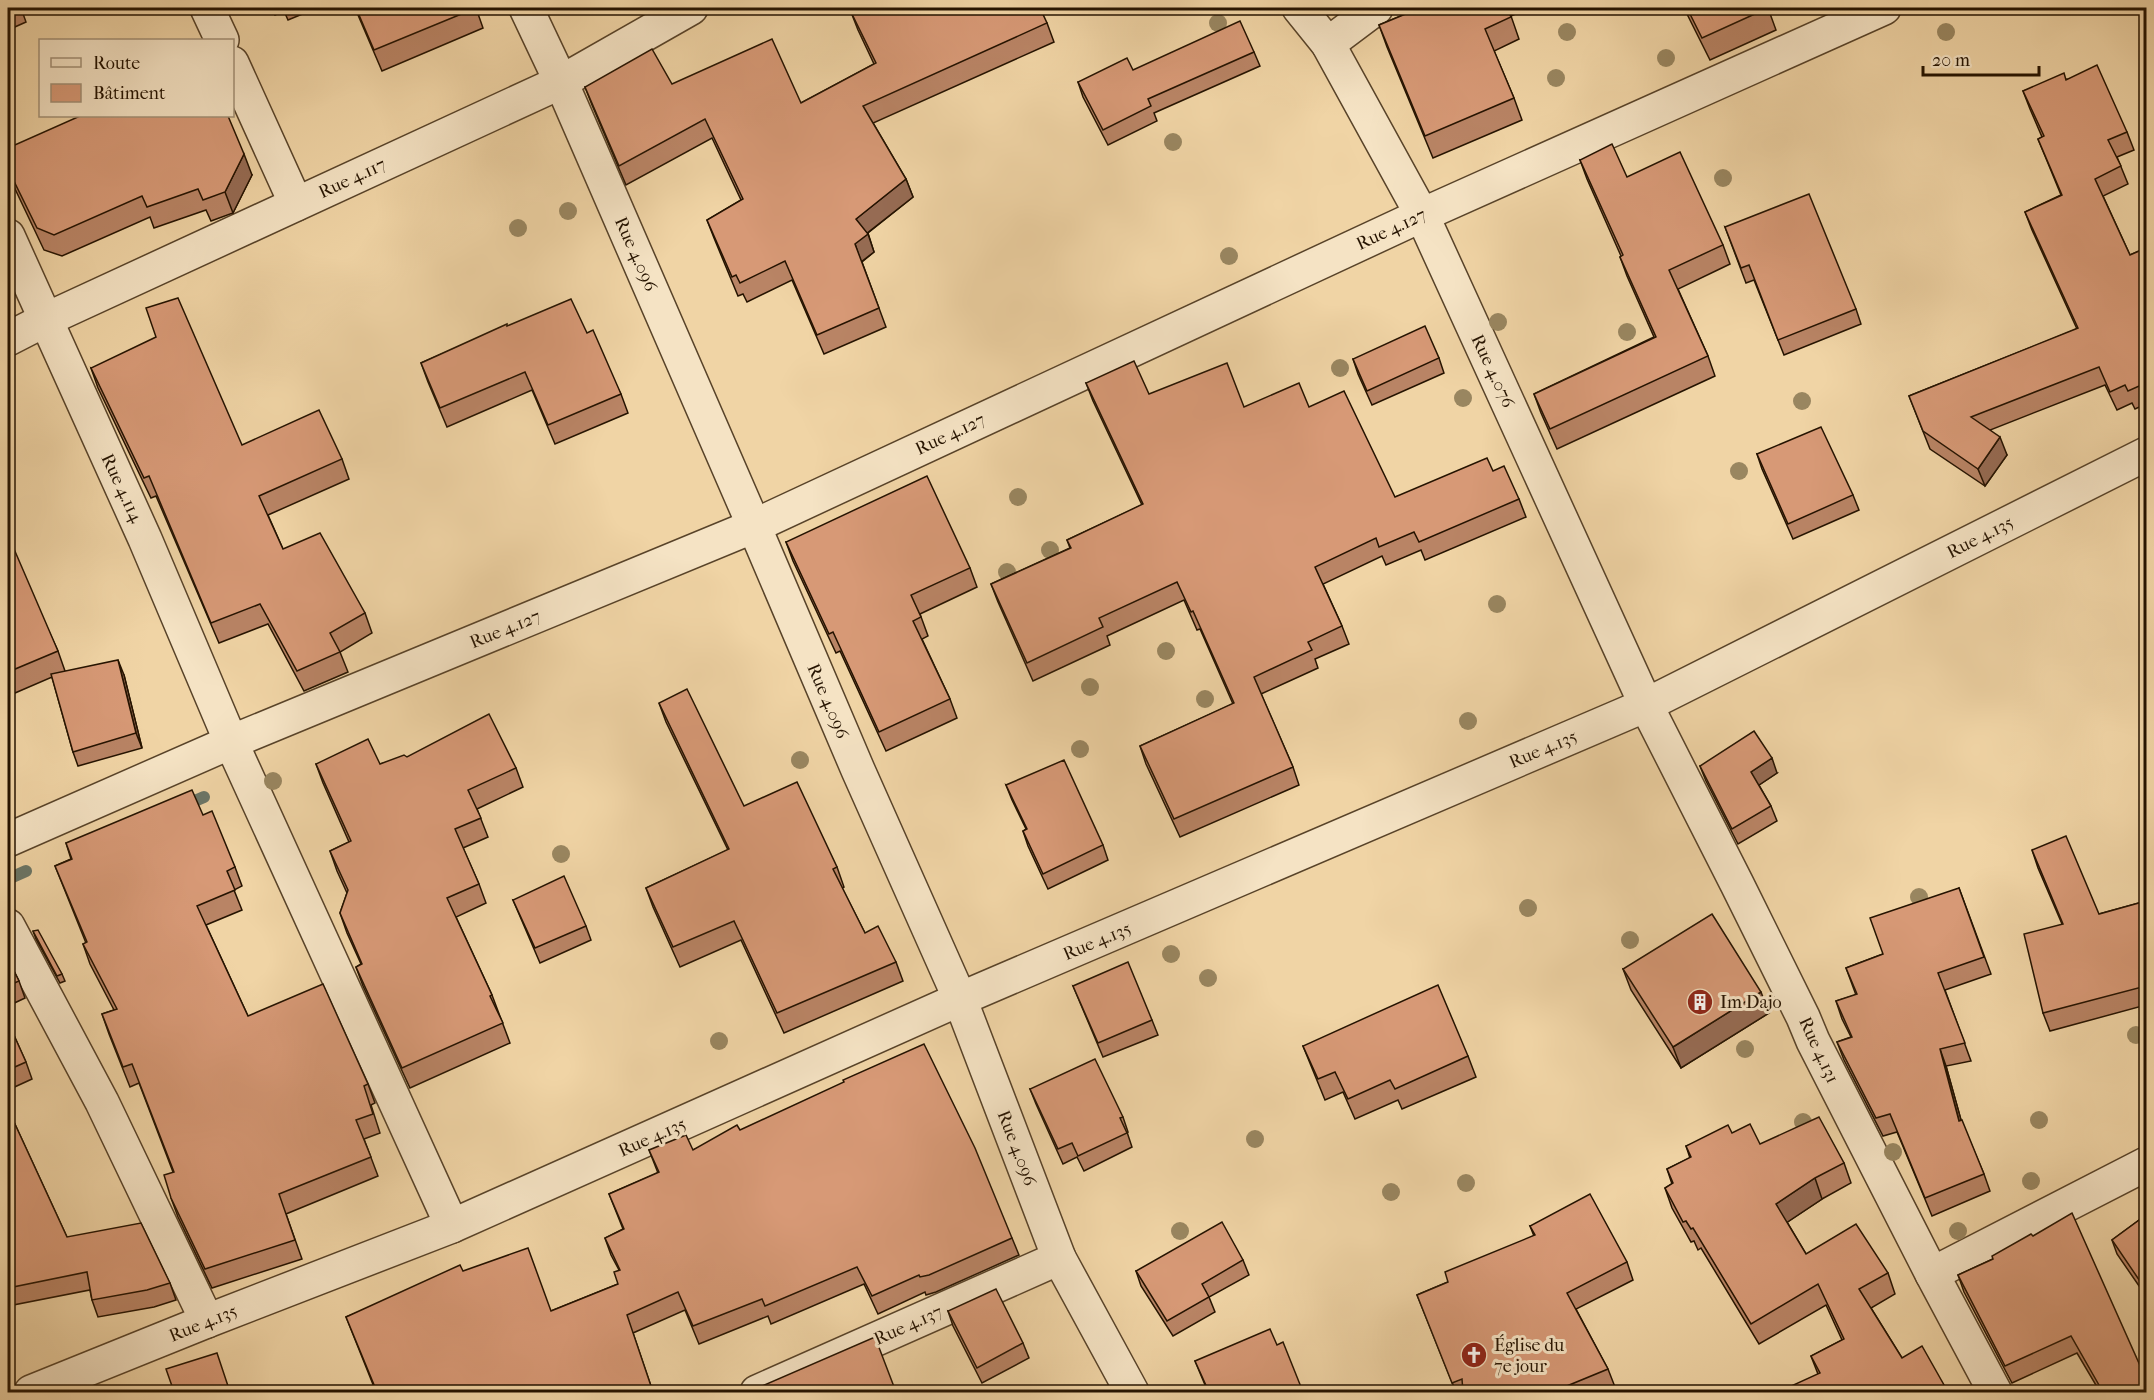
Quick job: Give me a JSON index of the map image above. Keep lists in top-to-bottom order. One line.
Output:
{"streets":{"street":["Rue 4.117","Rue 4.127","Rue 4.096","Rue 4.076","Rue 4.114","Rue 4.135","Rue 4.131","Rue 4.137"]},"crossings":[["Rue 4.117","Rue 4.096"],["Rue 4.117","Rue 4.114"],["Rue 4.127","Rue 4.096"],["Rue 4.127","Rue 4.076"],["Rue 4.127","Rue 4.114"],["Rue 4.096","Rue 4.135"],["Rue 4.096","Rue 4.137"],["Rue 4.076","Rue 4.135"],["Rue 4.076","Rue 4.131"],["Rue 4.114","Rue 4.135"],["Rue 4.135","Rue 4.131"]],"places":{"building":["Im Dajo"],"church":["Église du 7e jour"]},"legend":["Route","Bâtiment"],"scale_bar":"20 m"}
